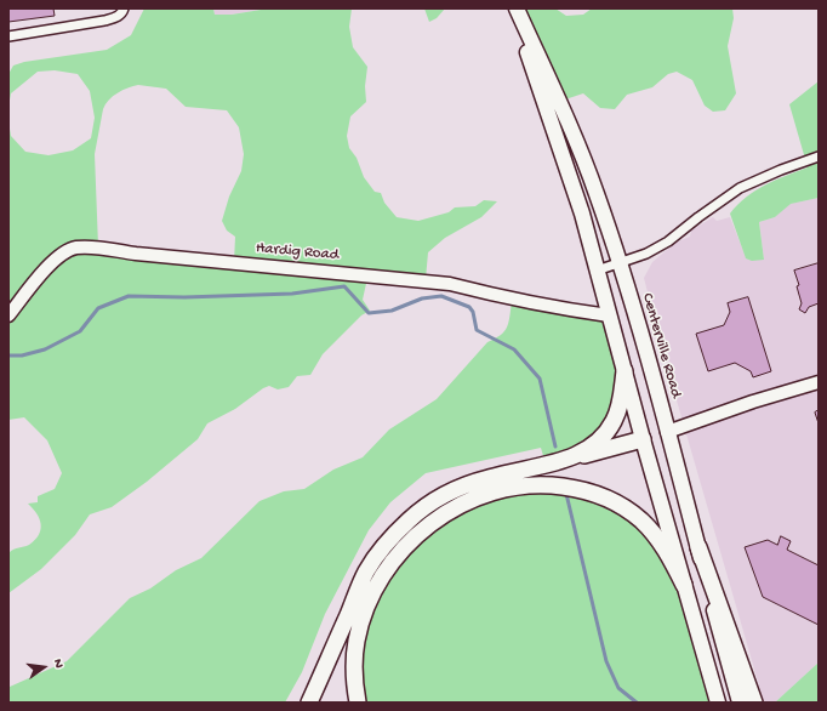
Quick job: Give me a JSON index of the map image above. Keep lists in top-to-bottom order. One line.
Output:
{"streets":{"main road":["Centerville Road"],"street":["Hardig Road"]},"crossings":[["Hardig Road","Centerville Road"]],"north":"right"}
